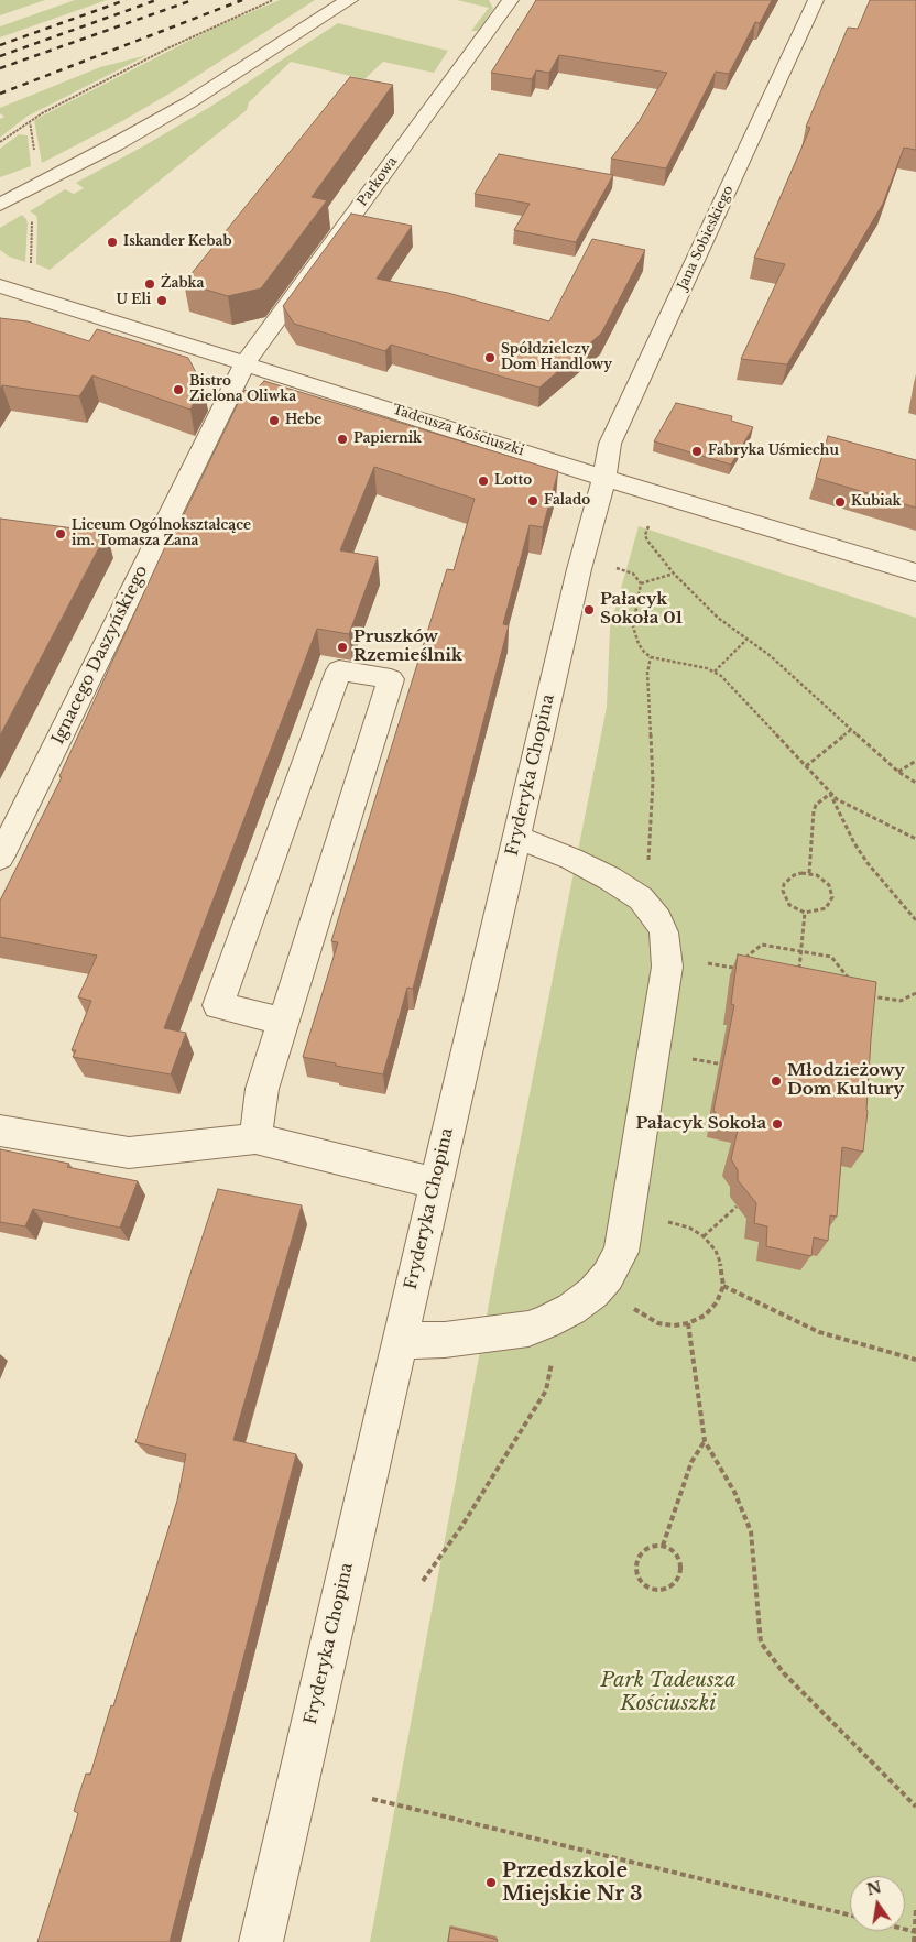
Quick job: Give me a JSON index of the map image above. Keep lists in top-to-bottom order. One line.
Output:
{"streets":{"street":["Parkowa","Jana Sobieskiego","Tadeusza Kościuszki","Ignacego Daszyńskiego","Fryderyka Chopina"]},"crossings":[["Parkowa","Tadeusza Kościuszki"],["Parkowa","Ignacego Daszyńskiego"],["Jana Sobieskiego","Tadeusza Kościuszki"],["Jana Sobieskiego","Fryderyka Chopina"],["Tadeusza Kościuszki","Ignacego Daszyńskiego"],["Tadeusza Kościuszki","Fryderyka Chopina"]],"parks":["Park Tadeusza Kościuszki"],"places":["Iskander Kebab","Żabka","U Eli","Spółdzielczy Dom Handlowy","Bistro Zielona Oliwka","Hebe","Papiernik","Fabryka Uśmiechu","Lotto","Falado","Kubiak","Liceum Ogólnokształcące im. Tomasza Zana","Pałacyk Sokoła 01","Pruszków Rzemieślnik","Młodzieżowy Dom Kultury","Pałacyk Sokoła","Przedszkole Miejskie Nr 3"],"north":"top"}
